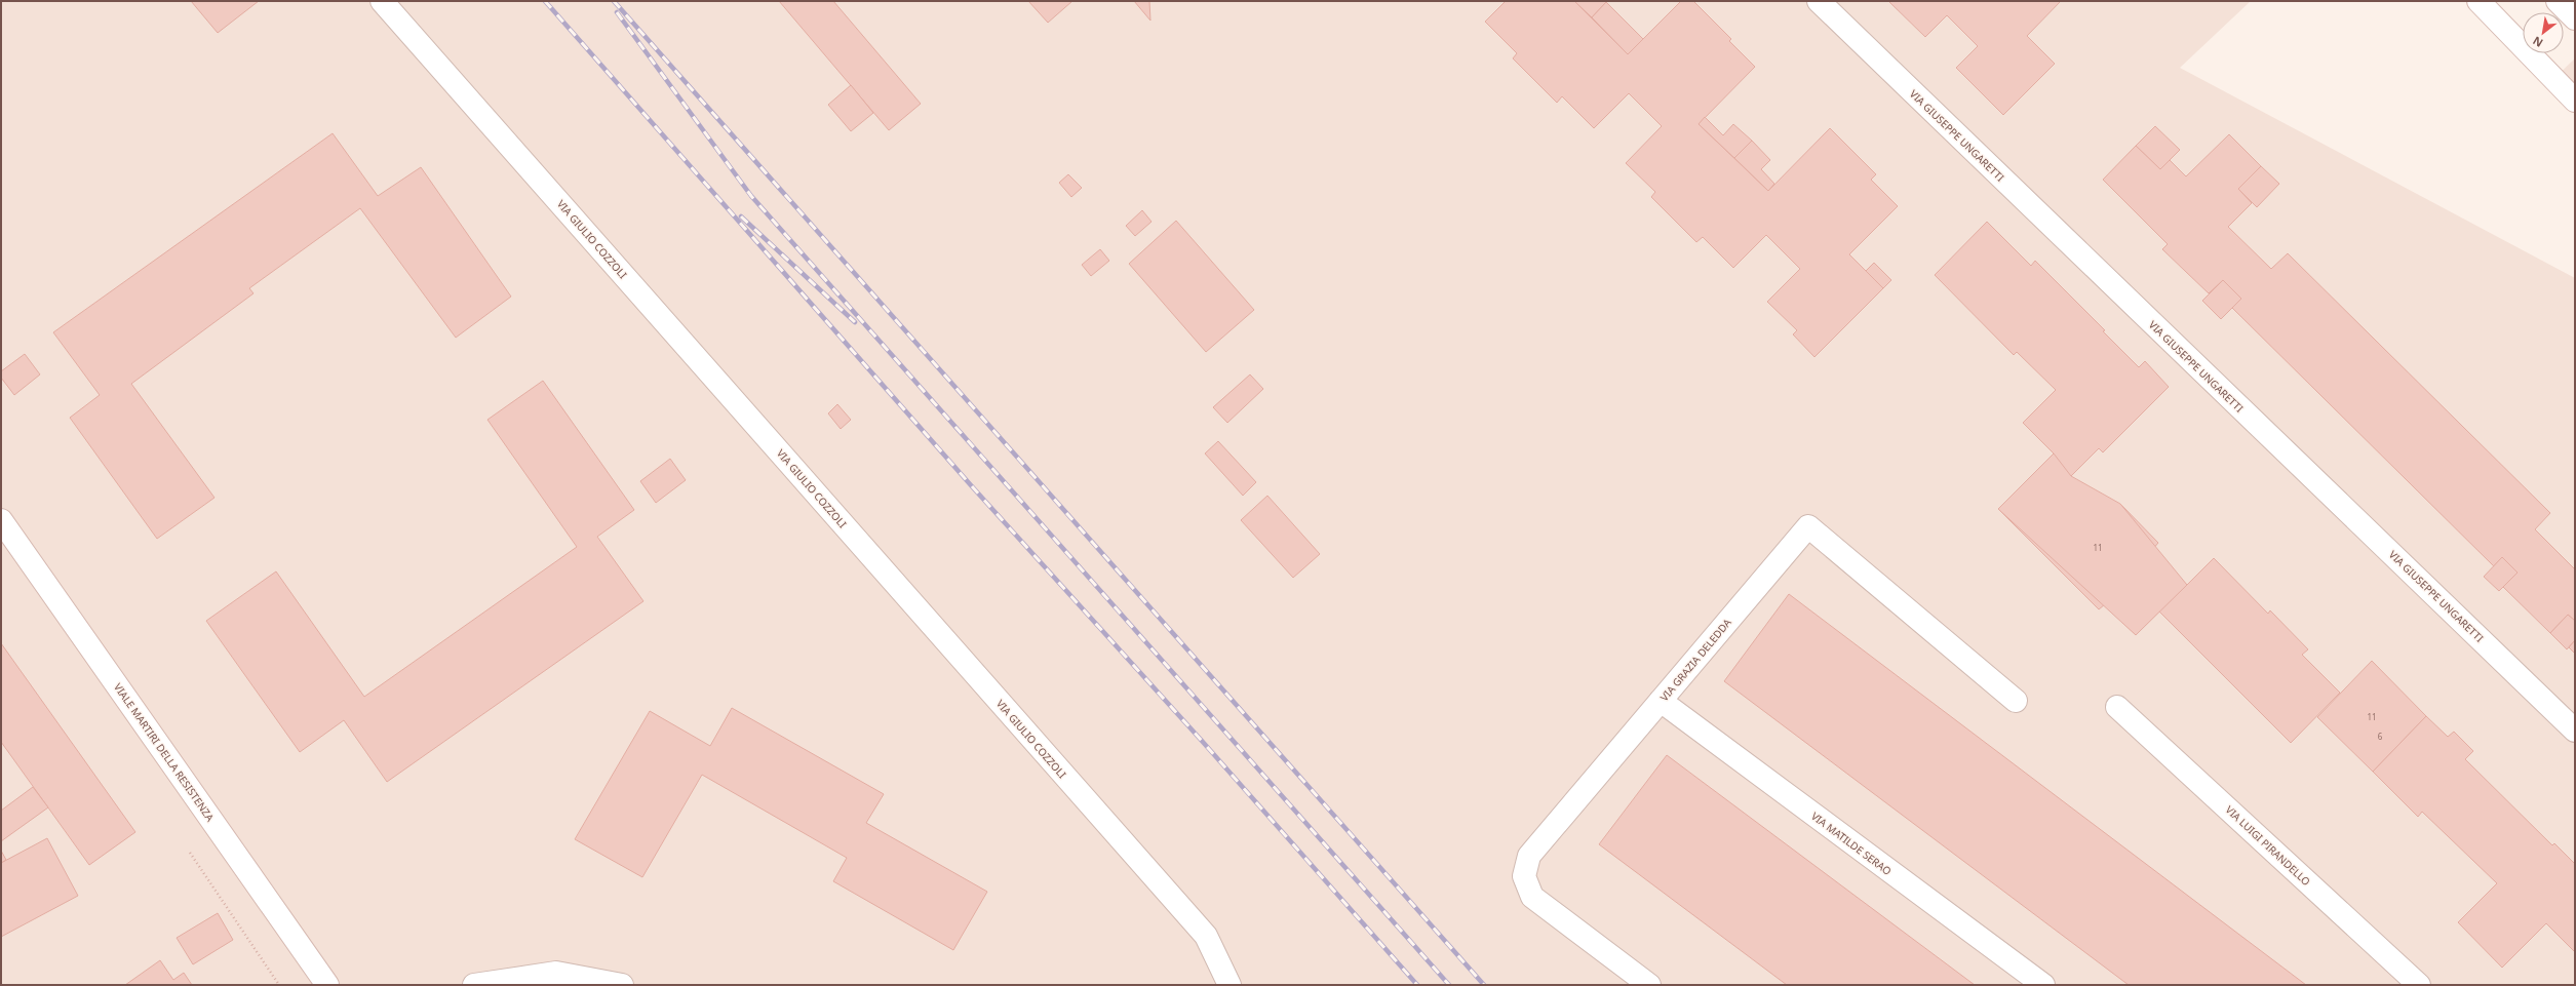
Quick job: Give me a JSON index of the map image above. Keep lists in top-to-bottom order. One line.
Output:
{"streets":{"street":["VIA GIUSEPPE UNGARETTI","VIA GIULIO COZZOLI","VIA GRAZIA DELEDDA","VIALE MARTIRI DELLA RESISTENZA","VIA MATILDE SERAO","VIA LUIGI PIRANDELLO"]},"crossings":[["VIA GRAZIA DELEDDA","VIA MATILDE SERAO"]],"house_numbers":["11","11","6"],"north":"bottom left"}
